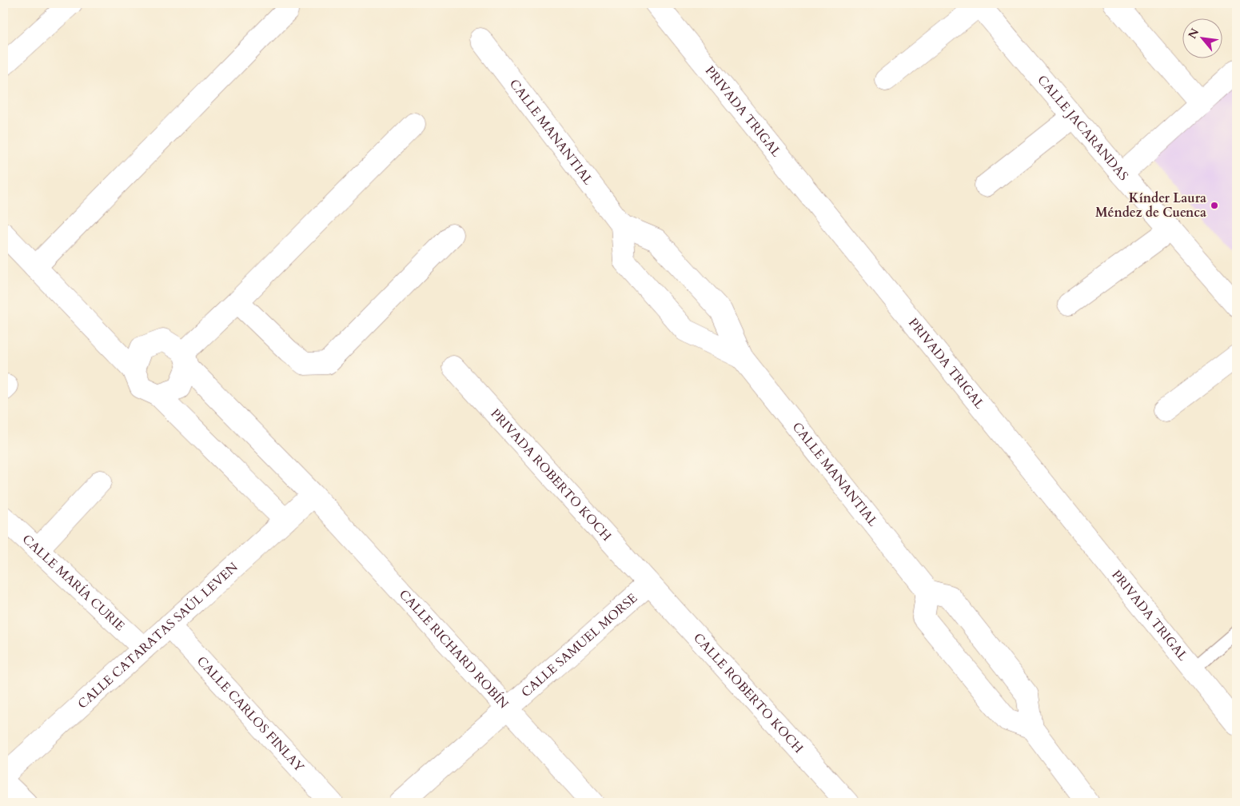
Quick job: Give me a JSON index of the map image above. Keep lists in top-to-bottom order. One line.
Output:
{"streets":{"street":["PRIVADA TRIGAL","CALLE JACARANDAS","CALLE MANANTIAL","PRIVADA ROBERTO KOCH","CALLE MARÍA CURIE","CALLE CATARATAS SAÚL LEVEN","CALLE SAMUEL MORSE","CALLE RICHARD ROBÍN","CALLE ROBERTO KOCH","CALLE CARLOS FINLAY"]},"crossings":[["PRIVADA ROBERTO KOCH","CALLE SAMUEL MORSE"],["PRIVADA ROBERTO KOCH","CALLE ROBERTO KOCH"],["CALLE MARÍA CURIE","CALLE CATARATAS SAÚL LEVEN"],["CALLE CATARATAS SAÚL LEVEN","CALLE RICHARD ROBÍN"],["CALLE CATARATAS SAÚL LEVEN","CALLE CARLOS FINLAY"],["CALLE SAMUEL MORSE","CALLE RICHARD ROBÍN"],["CALLE SAMUEL MORSE","CALLE ROBERTO KOCH"]],"places":["Kínder Laura Méndez de Cuenca"],"north":"top left"}
